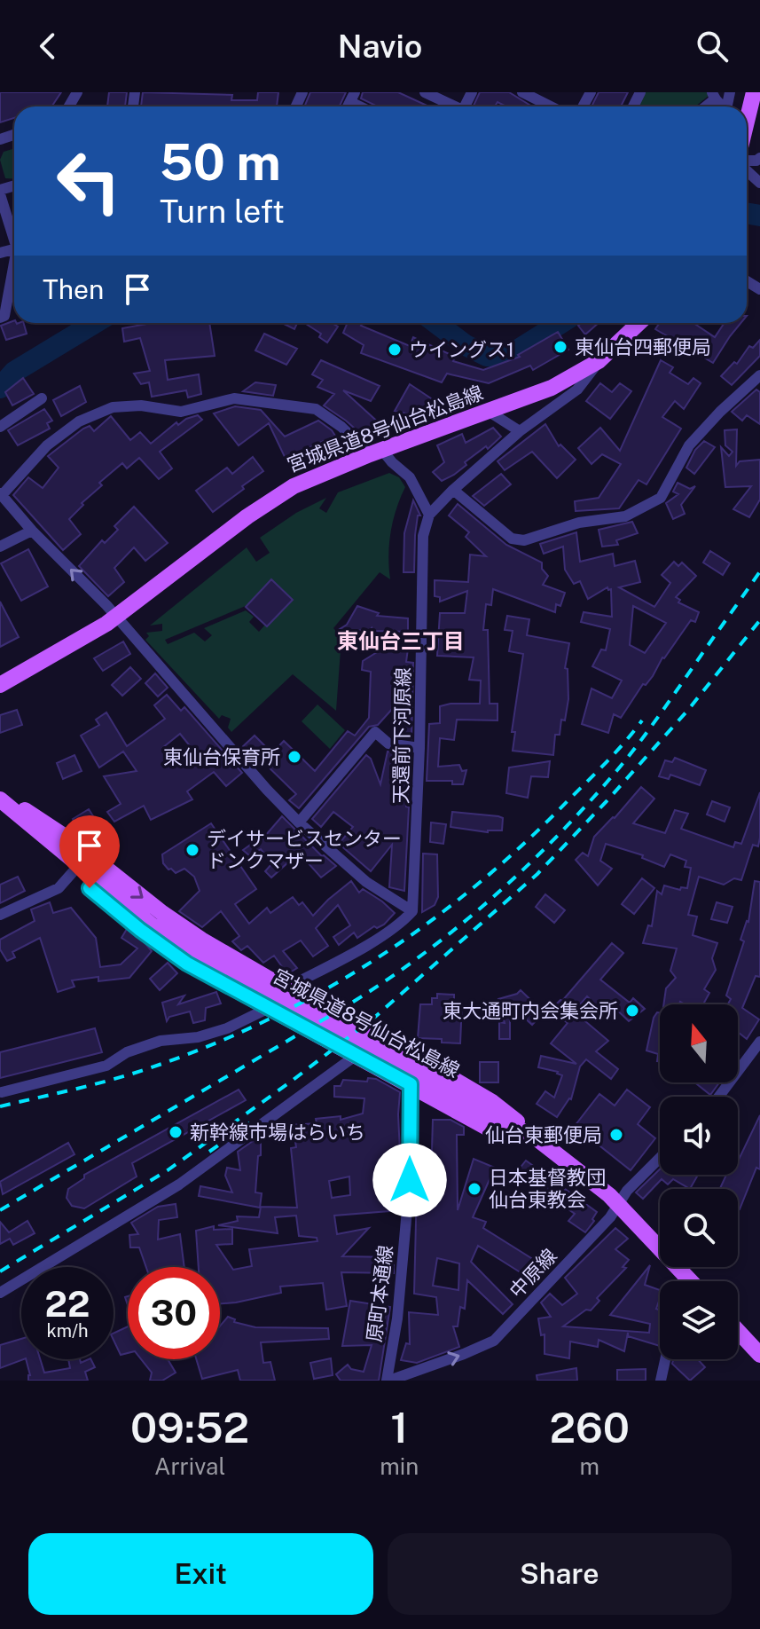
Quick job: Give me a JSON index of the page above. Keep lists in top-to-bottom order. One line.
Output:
{"streets":{"main road":["宮城県道8号仙台松島線"],"street":["天還前下河原線","中原線","原町本通線"]},"crossings":[["宮城県道8号仙台松島線","中原線"],["中原線","原町本通線"]],"one_way":["中原線"],"districts":["東仙台三丁目"],"places":["東仙台四郵便局","ウイングス1","東仙台保育所","デイサービスセンター ドンクマザー","東大通町内会集会所","新幹線市場はらいち","仙台東郵便局","日本基督教団 仙台東教会"],"north":"top","page":{"header":"Navio","turn":["50 m","Turn left"],"then":"Then","speed":"22 km/h","limit":"30","eta":["09:52","Arrival","1","min","260","m"],"buttons":["Exit","Share"]}}
